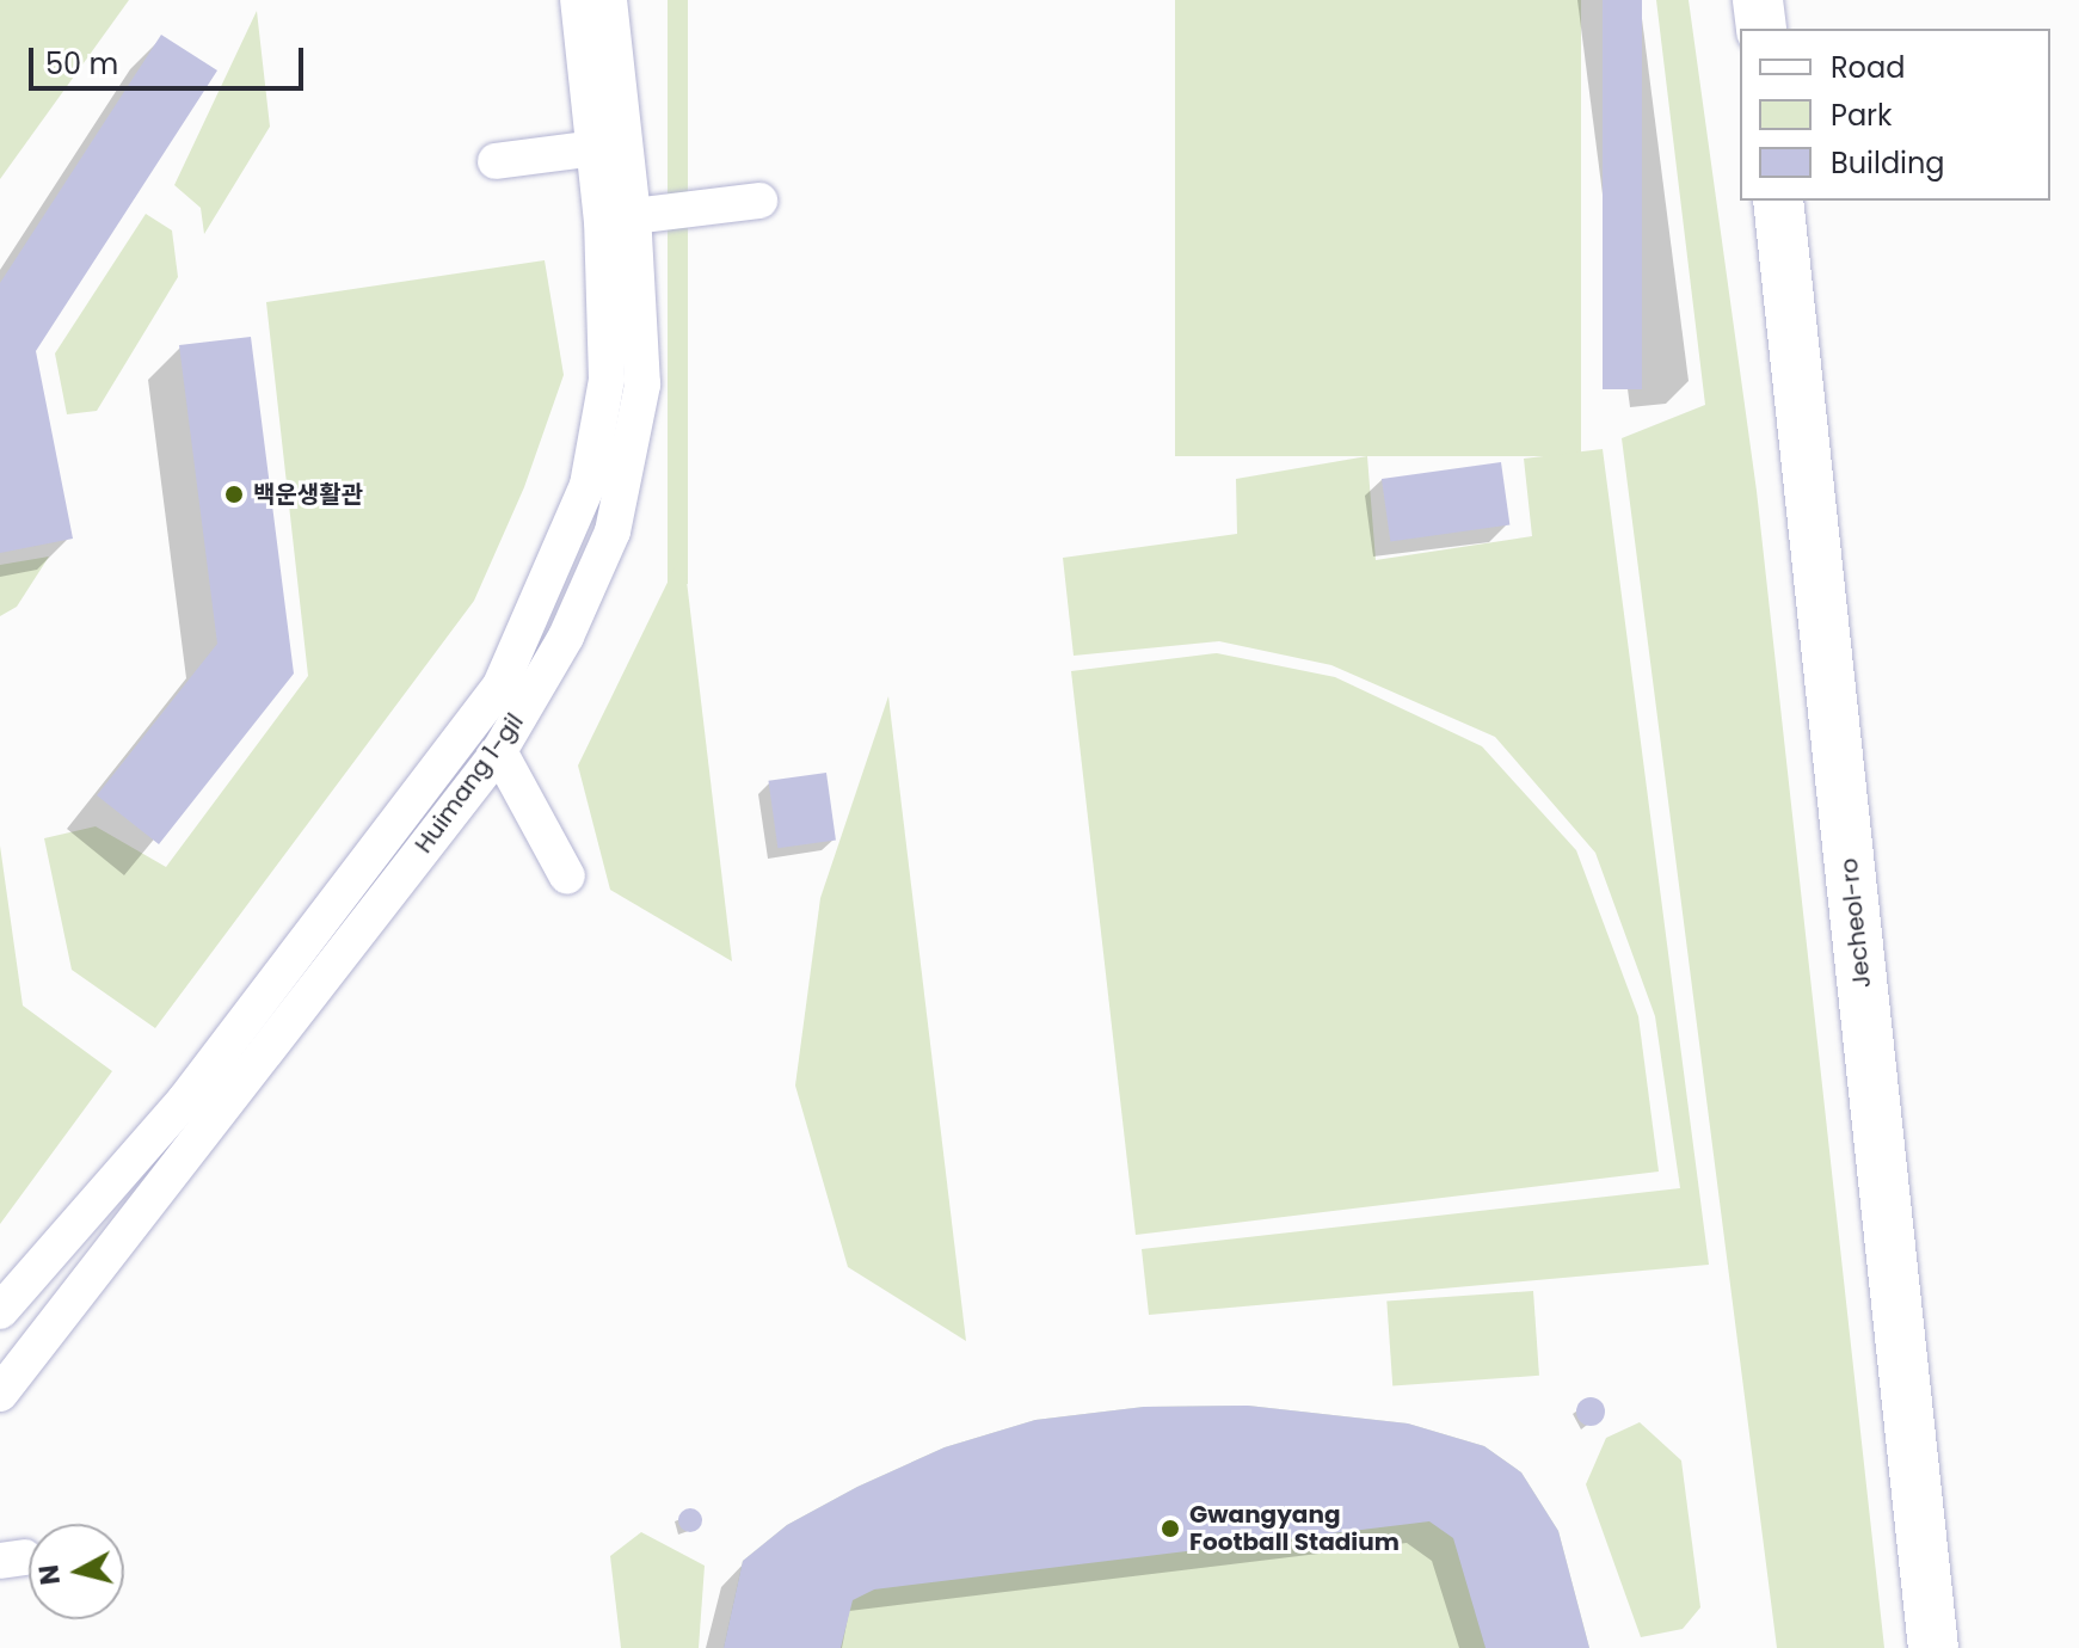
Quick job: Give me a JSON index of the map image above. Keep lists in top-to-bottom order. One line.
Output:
{"streets":{"main road":["Jecheol-ro"],"street":["Huimang 1-gil"]},"places":["백운생활관","Gwangyang Football Stadium"],"legend":["Road","Park","Building"],"scale_bar":"50 m","north":"left"}
